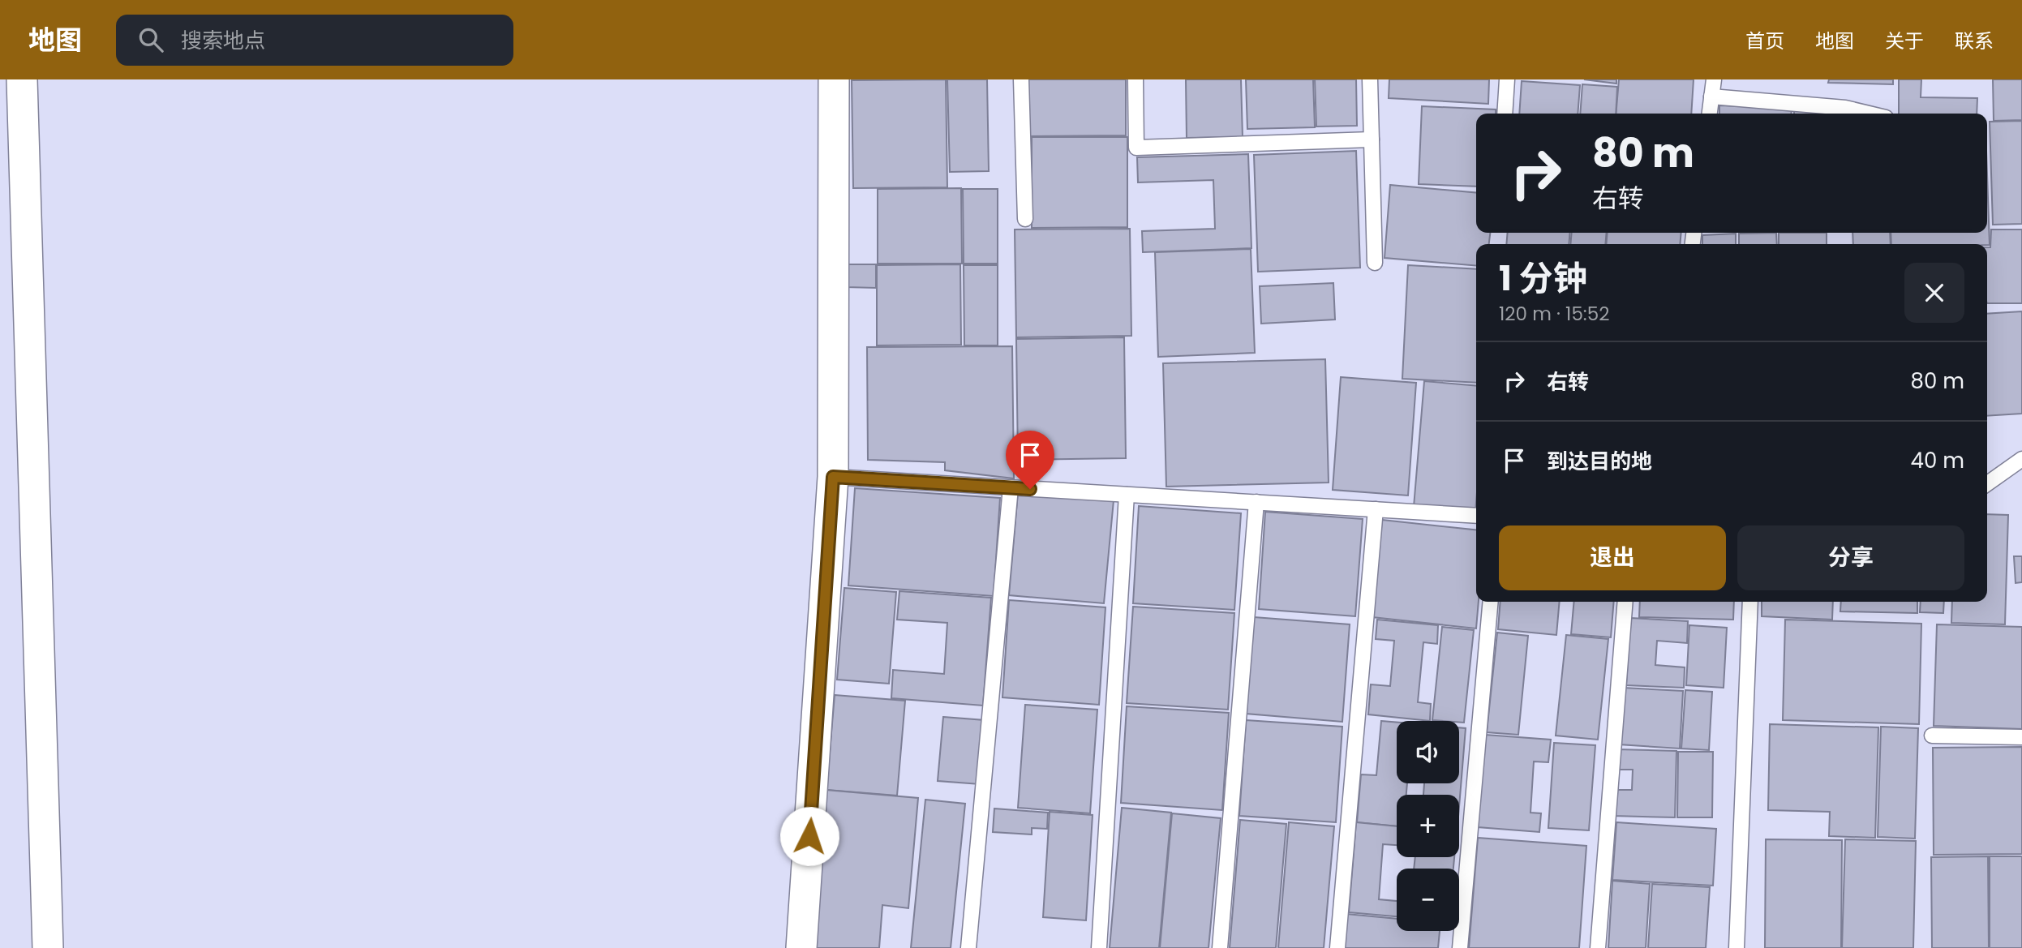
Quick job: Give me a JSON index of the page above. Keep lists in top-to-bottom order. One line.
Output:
{"page":{"header":"地图","search":"搜索地点","nav":["首页","地图","关于","联系"],"turn":["80 m","右转"],"heading":["1 分钟","120 m · 15:52"],"list":[{"name":"右转","value":"80 m"},{"name":"到达目的地","value":"40 m"}],"buttons":["退出","分享"],"map_buttons":["+","−"]}}
